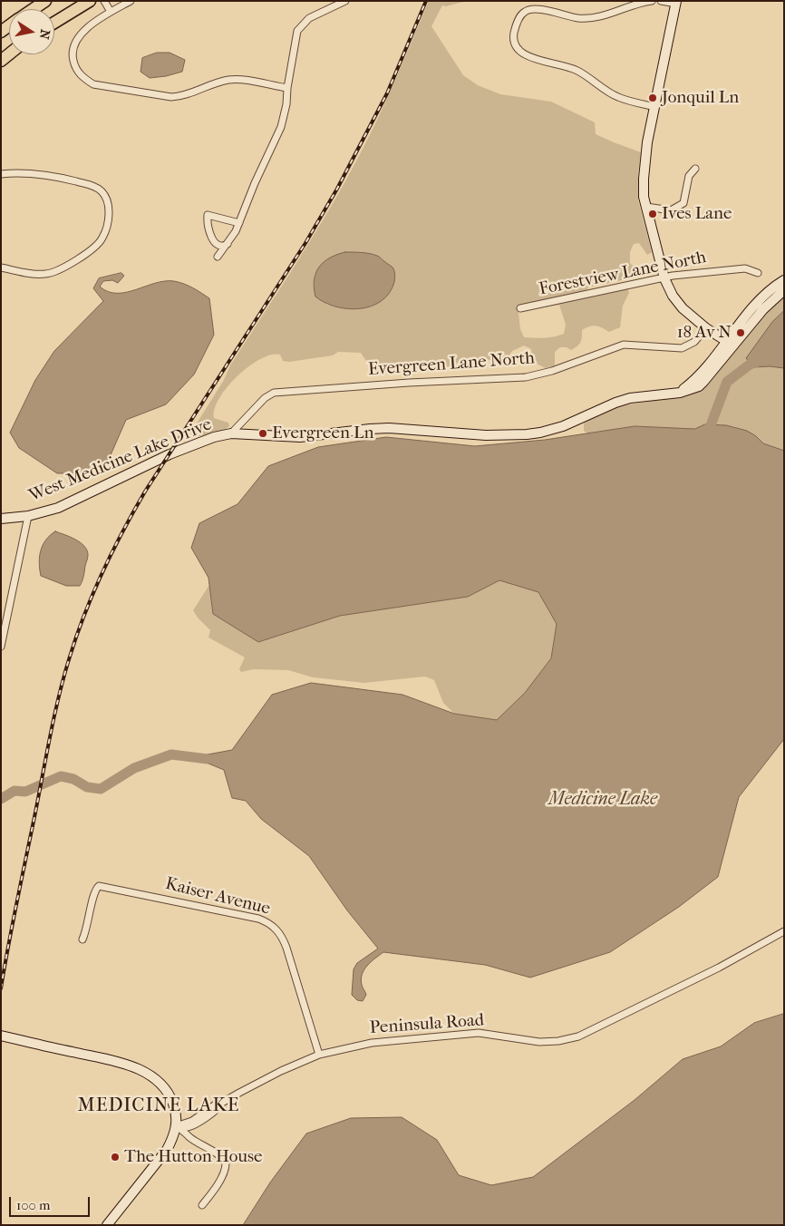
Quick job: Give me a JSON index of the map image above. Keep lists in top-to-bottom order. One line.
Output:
{"streets":{"street":["Forestview Lane North","Evergreen Lane North","West Medicine Lake Drive","Kaiser Avenue","Peninsula Road"]},"crossings":[["Evergreen Lane North","West Medicine Lake Drive"],["Kaiser Avenue","Peninsula Road"]],"districts":["MEDICINE LAKE"],"water":["Medicine Lake"],"places":["Jonquil Ln","Ives Lane","18 Av N","Evergreen Ln","The Hutton House"],"scale_bar":"100 m","north":"right"}
